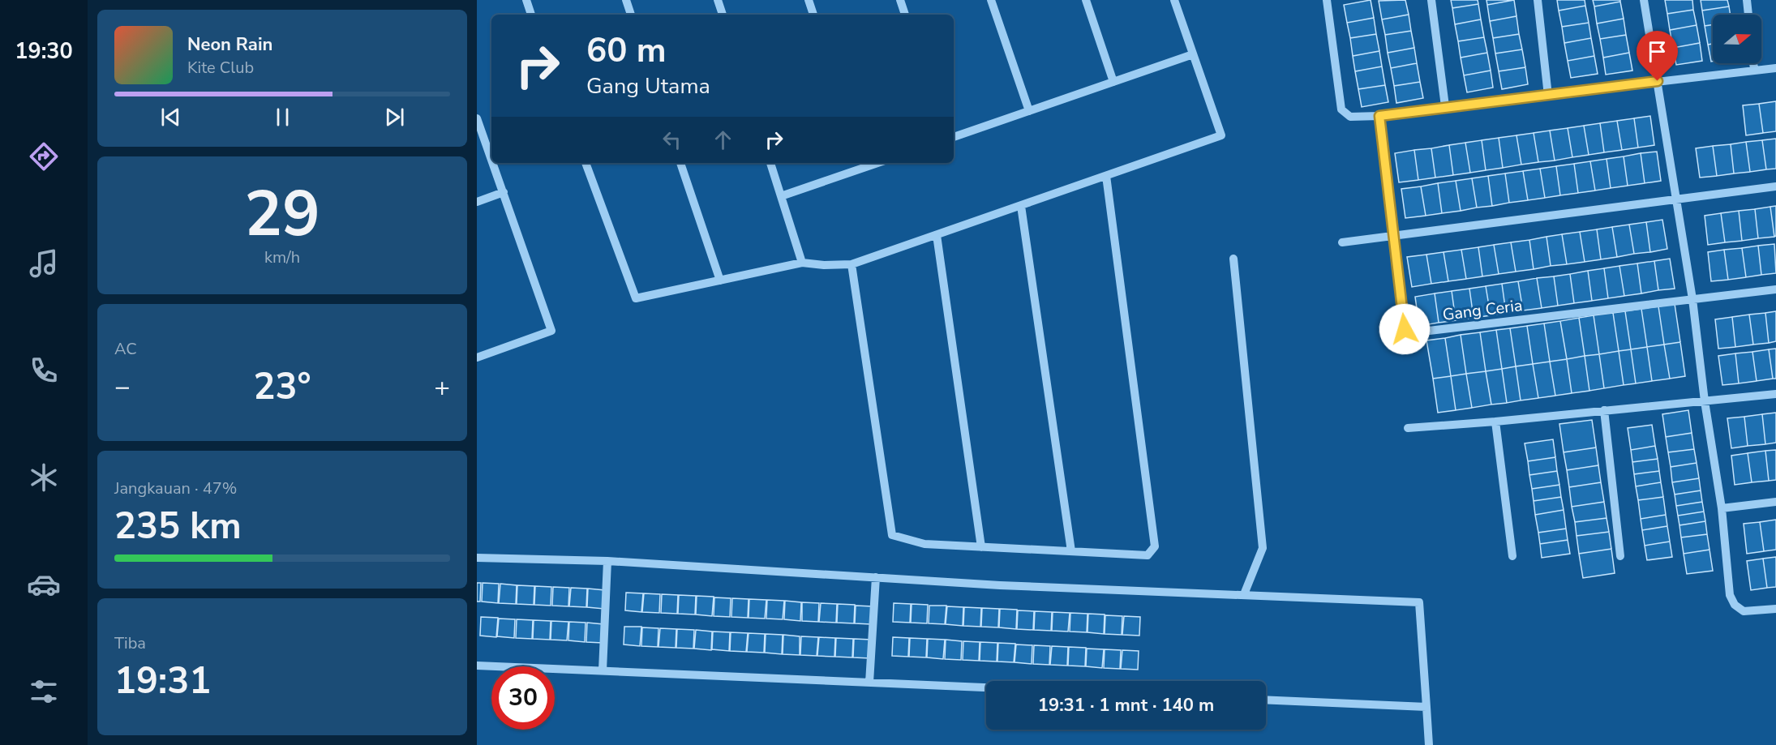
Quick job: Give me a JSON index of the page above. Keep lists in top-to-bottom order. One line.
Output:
{"streets":{"street":["Gang Ceria"]},"north":"right","page":{"tabs":"19:30","turn":["60 m","Gang Utama"],"song":["Neon Rain","Kite Club"],"tile":[["29","km/h"],"AC",["Jangkauan · 47%","235 km"],["Tiba","19:31"]],"heat":["−","23°","+"],"limit":"30","trip":"19:31 · 1 mnt · 140 m"}}
